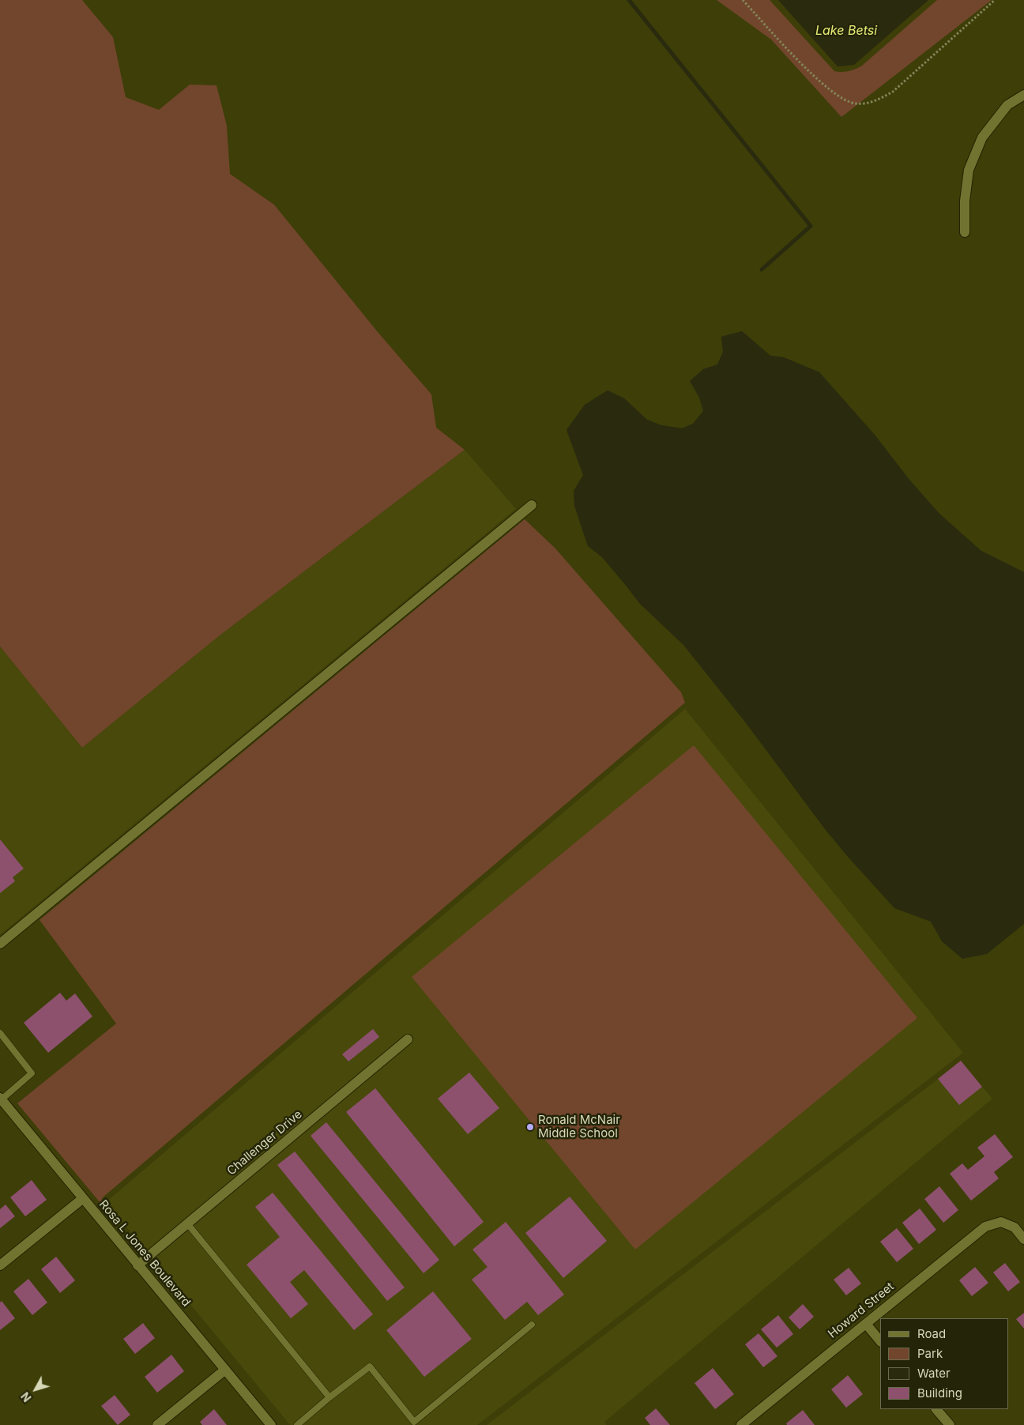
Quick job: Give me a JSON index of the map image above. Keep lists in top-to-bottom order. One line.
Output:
{"streets":{"street":["Challenger Drive","Rosa L Jones Boulevard","Howard Street"]},"crossings":[["Challenger Drive","Rosa L Jones Boulevard"]],"water":["Lake Betsi"],"places":["Ronald McNair Middle School"],"legend":["Road","Park","Water","Building"],"north":"bottom left"}
